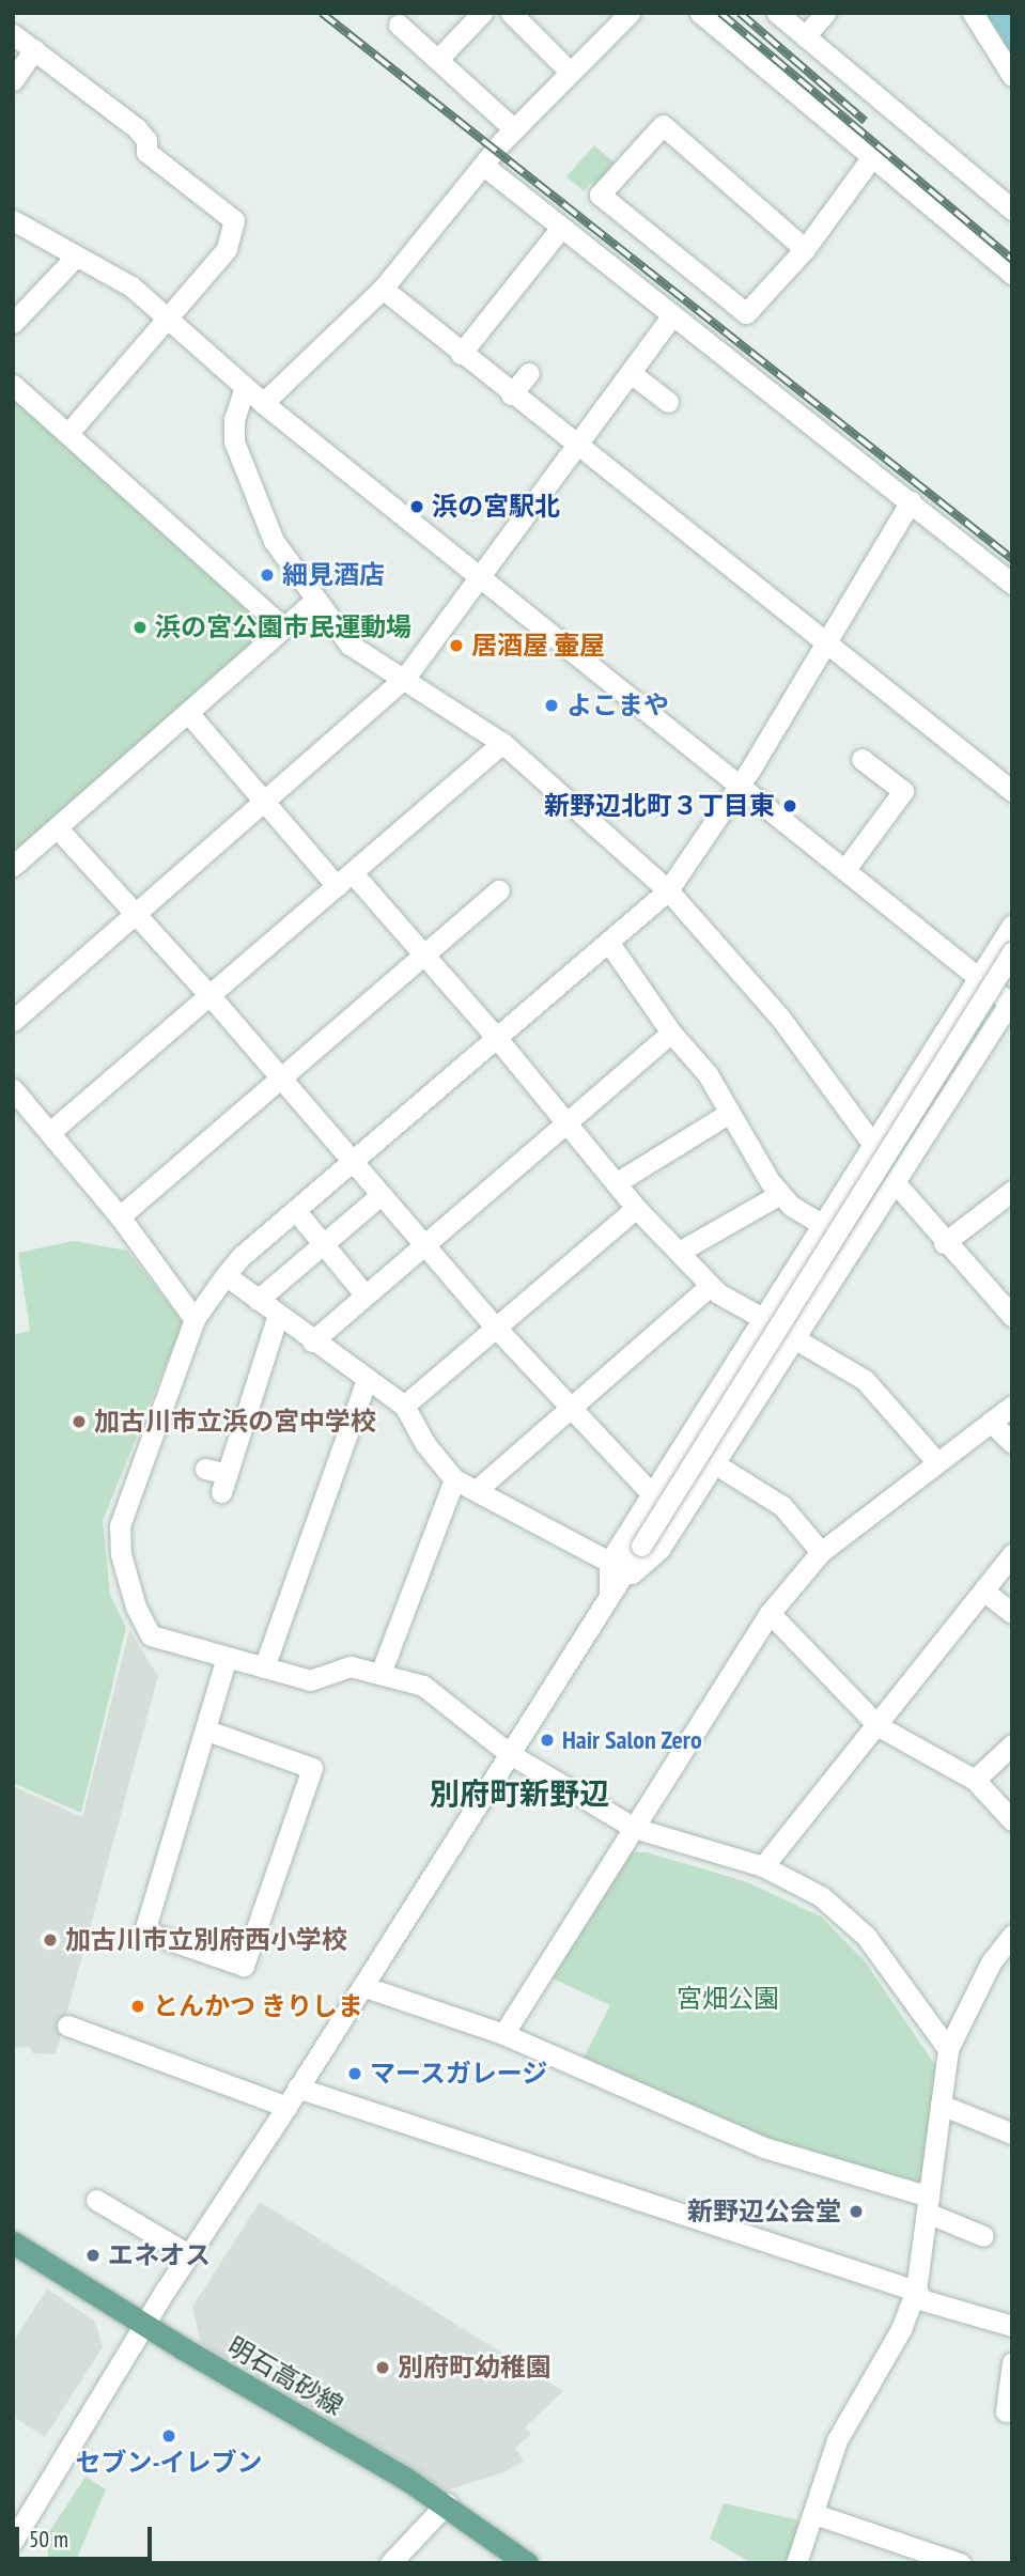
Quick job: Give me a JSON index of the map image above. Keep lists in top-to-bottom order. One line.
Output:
{"streets":{"main road":["明石高砂線"]},"districts":["別府町新野辺"],"parks":["宮畑公園"],"places":["浜の宮駅北","細見酒店","浜の宮公園市民運動場","居酒屋 壷屋","よこまや","新野辺北町３丁目東","加古川市立浜の宮中学校","Hair Salon Zero","加古川市立別府西小学校","とんかつ きりしま","マースガレージ","新野辺公会堂","エネオス","別府町幼稚園","セブン-イレブン"],"scale_bar":"50 m"}
